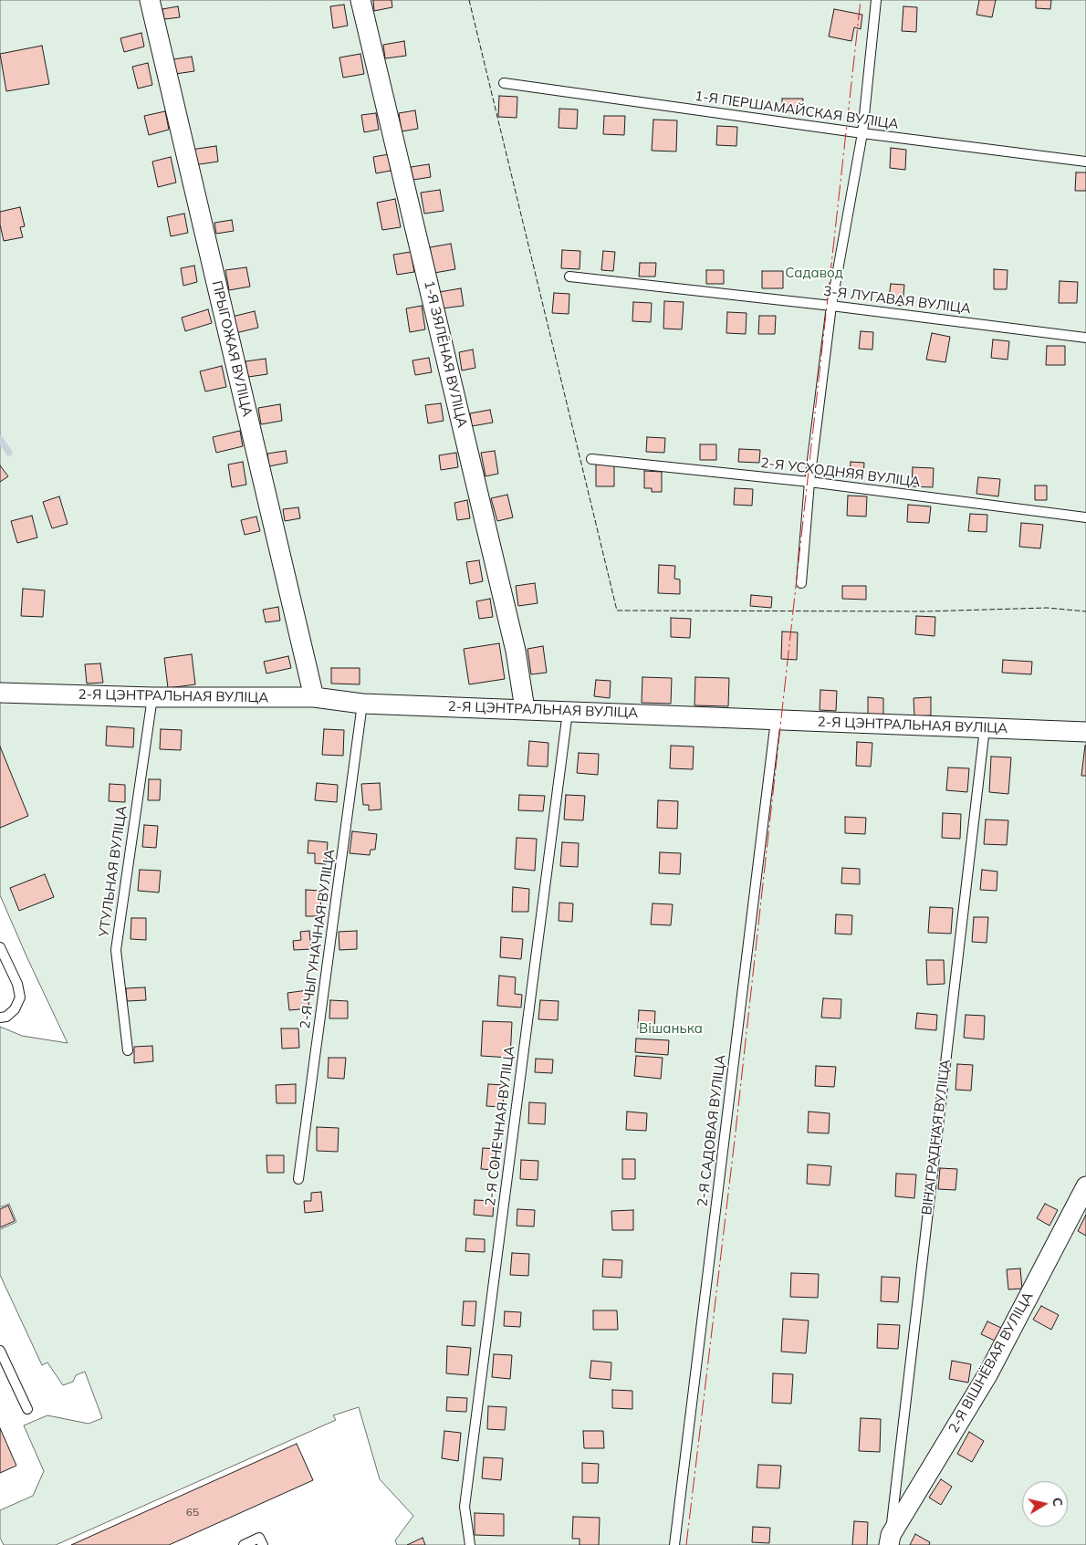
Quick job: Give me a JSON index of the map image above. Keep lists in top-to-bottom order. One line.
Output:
{"streets":{"street":["ПРЫГОЖАЯ ВУЛІЦА","1-Я ЗЯЛЁНАЯ ВУЛІЦА","2-Я ЦЭНТРАЛЬНАЯ ВУЛІЦА","2-Я ВІШНЁВАЯ ВУЛІЦА"],"lane":["1-Я ПЕРШАМАЙСКАЯ ВУЛІЦА","3-Я ЛУГАВАЯ ВУЛІЦА","2-Я УСХОДНЯЯ ВУЛІЦА","УТУЛЬНАЯ ВУЛІЦА","2-Я ЧЫГУНАЧНАЯ ВУЛІЦА","2-Я СОНЕЧНАЯ ВУЛІЦА","2-Я САДОВАЯ ВУЛІЦА","ВІНАГРАДНАЯ ВУЛІЦА"]},"crossings":[["ПРЫГОЖАЯ ВУЛІЦА","2-Я ЦЭНТРАЛЬНАЯ ВУЛІЦА"],["1-Я ЗЯЛЁНАЯ ВУЛІЦА","2-Я ЦЭНТРАЛЬНАЯ ВУЛІЦА"],["2-Я ЦЭНТРАЛЬНАЯ ВУЛІЦА","УТУЛЬНАЯ ВУЛІЦА"],["2-Я ЦЭНТРАЛЬНАЯ ВУЛІЦА","2-Я ЧЫГУНАЧНАЯ ВУЛІЦА"],["2-Я ЦЭНТРАЛЬНАЯ ВУЛІЦА","2-Я СОНЕЧНАЯ ВУЛІЦА"],["2-Я ЦЭНТРАЛЬНАЯ ВУЛІЦА","2-Я САДОВАЯ ВУЛІЦА"],["2-Я ЦЭНТРАЛЬНАЯ ВУЛІЦА","ВІНАГРАДНАЯ ВУЛІЦА"],["ВІНАГРАДНАЯ ВУЛІЦА","2-Я ВІШНЁВАЯ ВУЛІЦА"]],"parks":["Садавод","Вішанька"],"house_numbers":["65"],"north":"right"}
